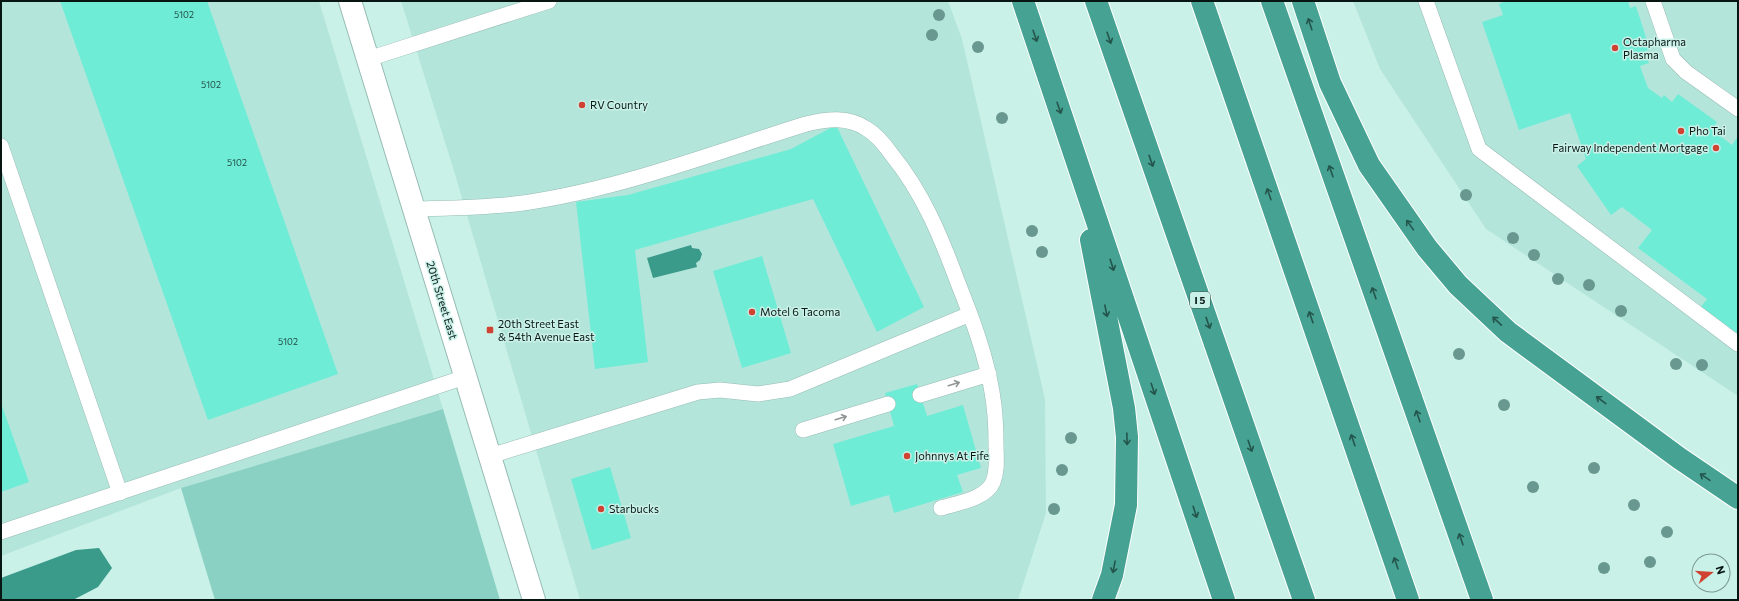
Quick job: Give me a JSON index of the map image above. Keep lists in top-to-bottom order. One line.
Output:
{"streets":{"highway":["I 5"],"main road":["20th Street East"]},"places":{"other":["Octapharma Plasma","RV Country","Pho Tai","Fairway Independent Mortgage","Motel 6 Tacoma","Johnnys At Fife","Starbucks"],"transit":["20th Street East & 54th Avenue East"]},"house_numbers":["5102","5102","5102","5102"],"north":"right"}
